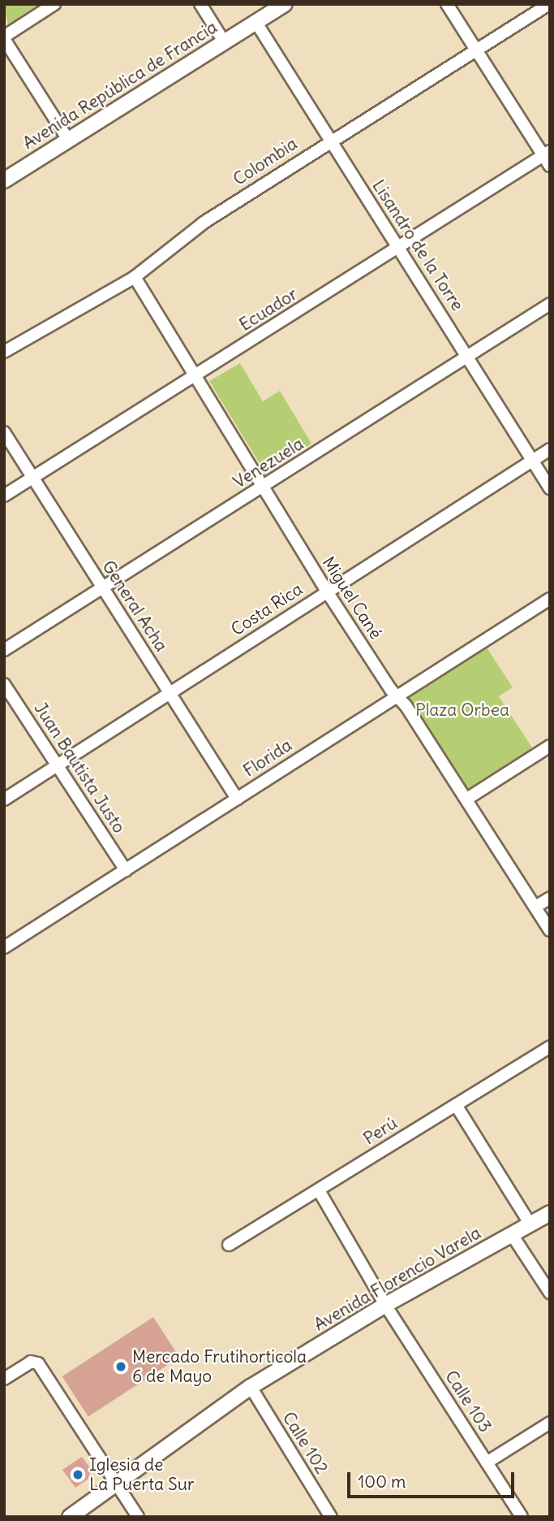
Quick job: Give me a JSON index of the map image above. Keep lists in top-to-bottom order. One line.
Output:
{"streets":{"main road":["Avenida República de Francia","Avenida Florencio Varela"],"street":["Colombia","Lisandro de la Torre","Ecuador","Venezuela","Miguel Cané","General Acha","Costa Rica","Florida","Juan Bautista Justo","Perú","Calle 103","Calle 102"]},"crossings":[["Avenida República de Francia","Lisandro de la Torre"],["Colombia","Lisandro de la Torre"],["Colombia","Miguel Cané"],["Lisandro de la Torre","Ecuador"],["Lisandro de la Torre","Venezuela"],["Lisandro de la Torre","Costa Rica"],["Ecuador","Miguel Cané"],["Ecuador","General Acha"],["Venezuela","Miguel Cané"],["Venezuela","General Acha"],["Miguel Cané","Costa Rica"],["Miguel Cané","Florida"],["General Acha","Costa Rica"],["General Acha","Florida"],["Costa Rica","Juan Bautista Justo"],["Florida","Juan Bautista Justo"],["Avenida Florencio Varela","Calle 103"],["Avenida Florencio Varela","Calle 102"]],"parks":["Plaza Orbea"],"places":["Mercado Frutihorticola 6 de Mayo","Iglesia de La Puerta Sur"],"scale_bar":"100 m"}
